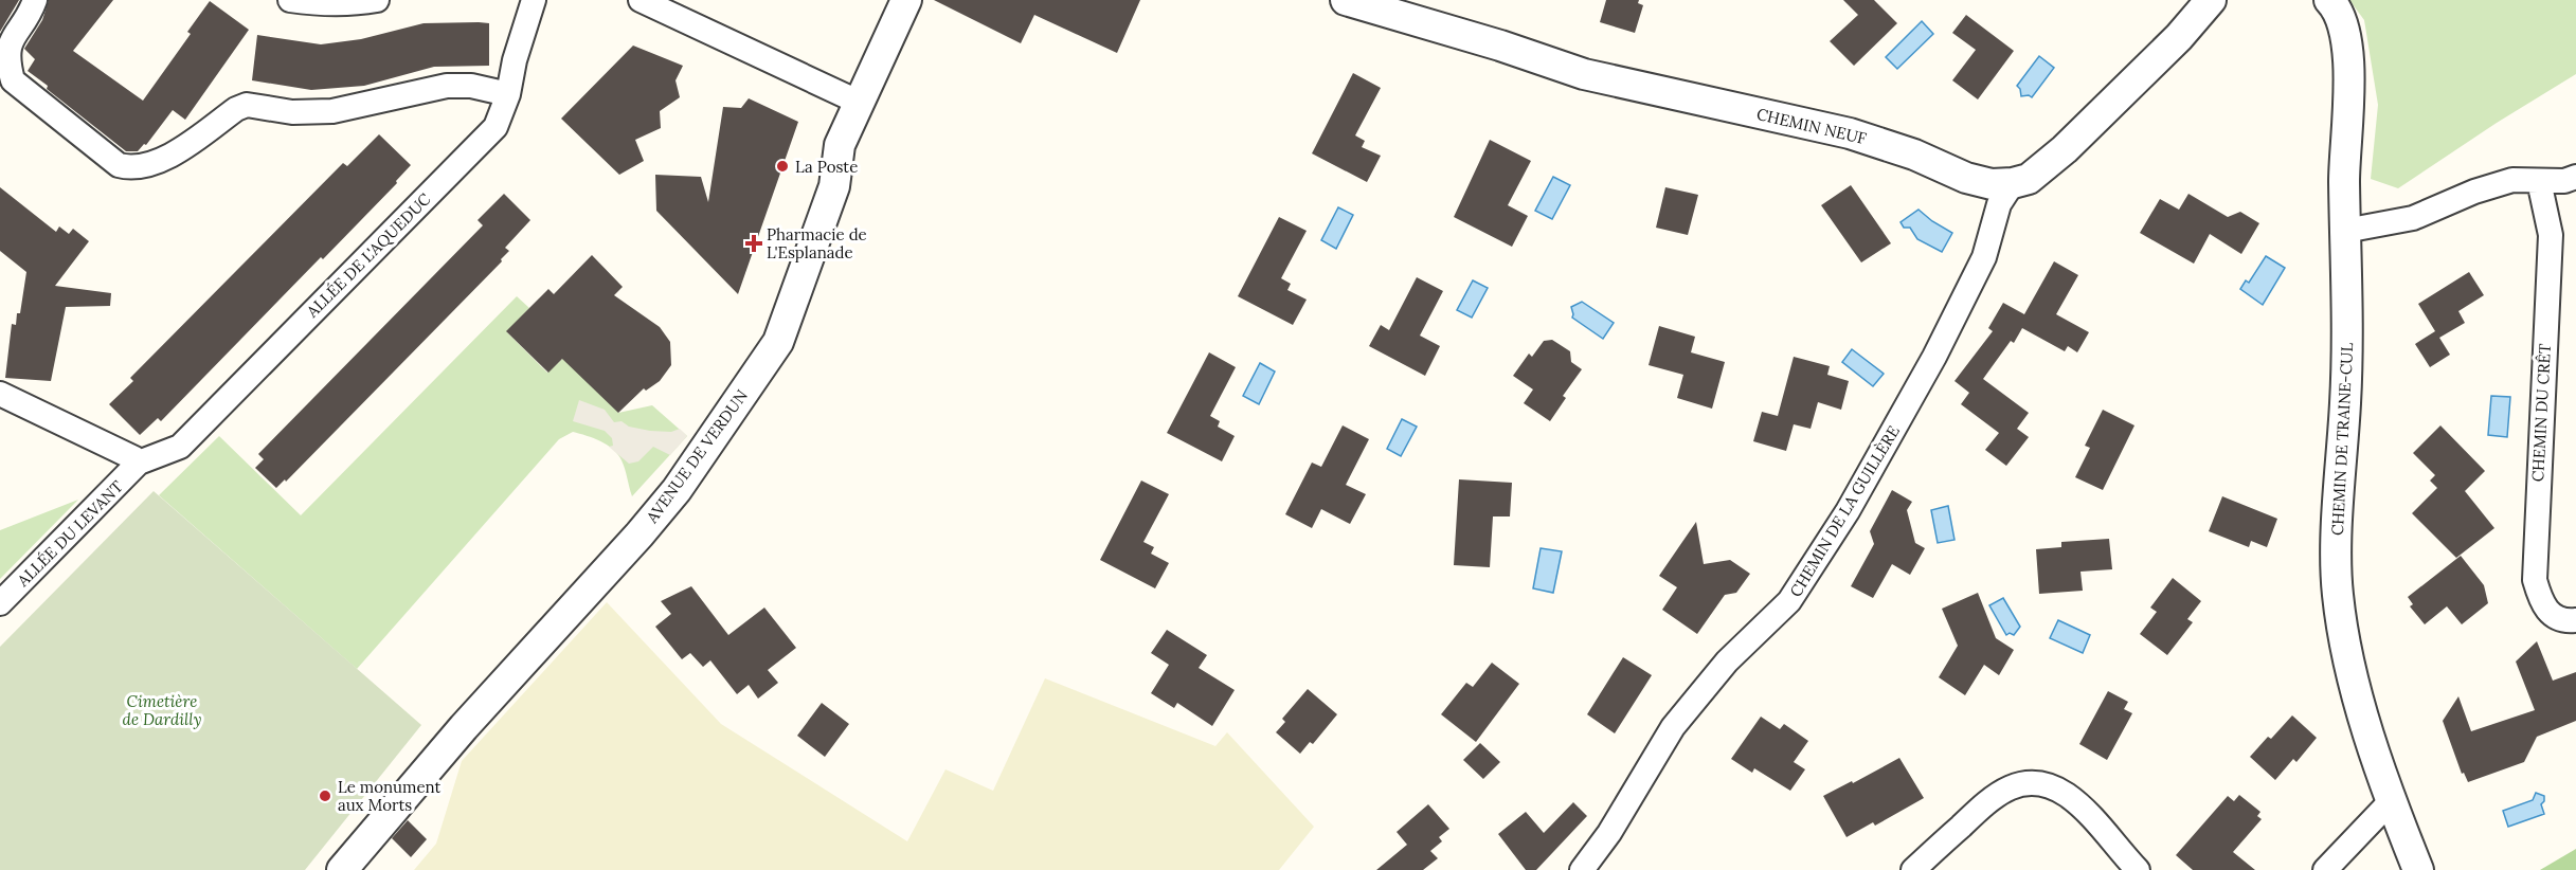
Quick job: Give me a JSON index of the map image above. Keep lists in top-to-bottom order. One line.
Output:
{"streets":{"street":["CHEMIN NEUF","ALLÉE DE L'AQUEDUC","CHEMIN DU CRÊT","CHEMIN DE TRAINE-CUL","AVENUE DE VERDUN","CHEMIN DE LA GUILLÈRE","ALLÉE DU LEVANT"]},"crossings":[["CHEMIN NEUF","CHEMIN DE LA GUILLÈRE"],["ALLÉE DE L'AQUEDUC","ALLÉE DU LEVANT"]],"parks":["Cimetière de Dardilly"],"places":{"other":["La Poste","Le monument aux Morts"],"health":["Pharmacie de L'Esplanade"]}}
